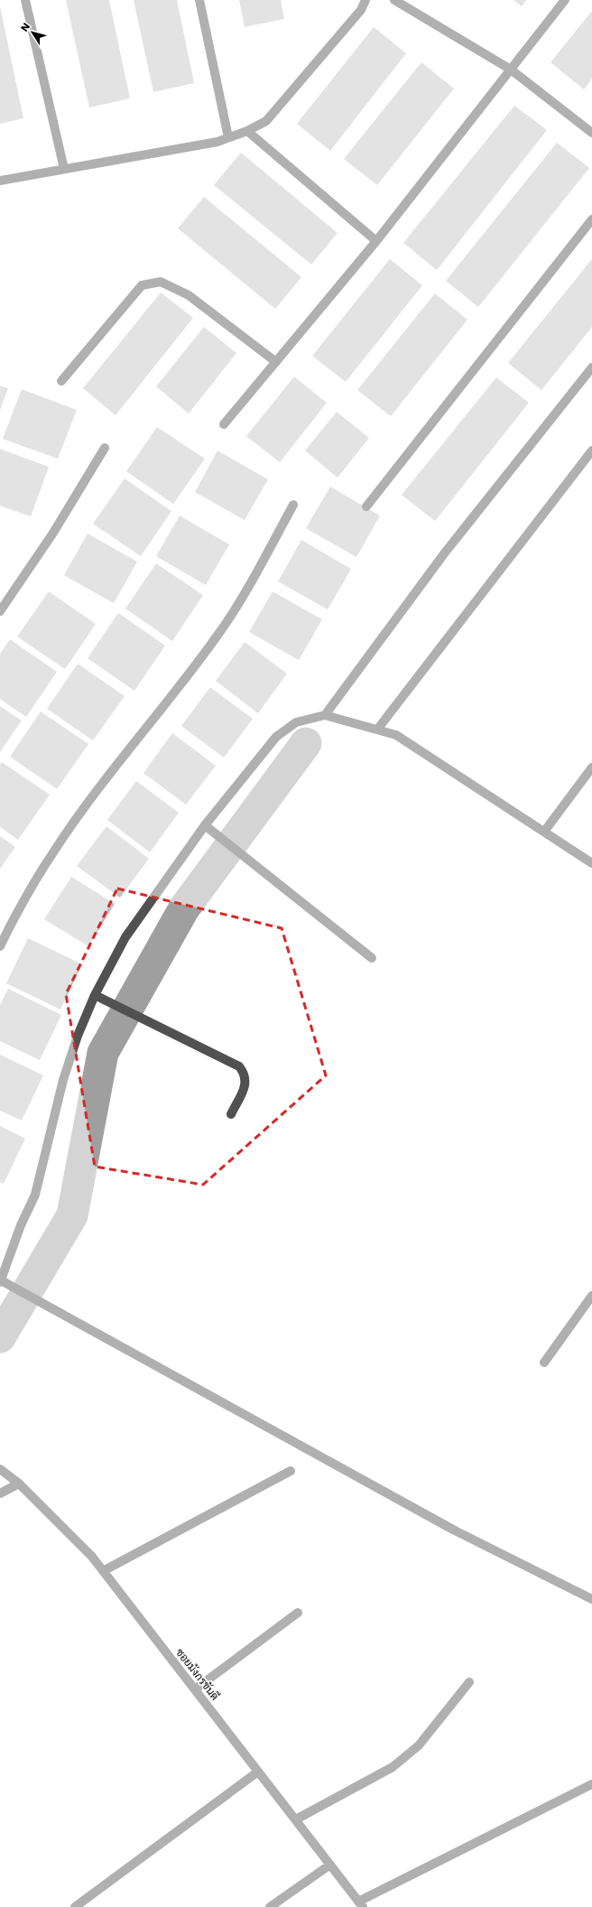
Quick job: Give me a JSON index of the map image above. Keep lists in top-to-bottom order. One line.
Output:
{"streets":{"street":["ซอยมังกรขันดี"]},"north":"top left"}
